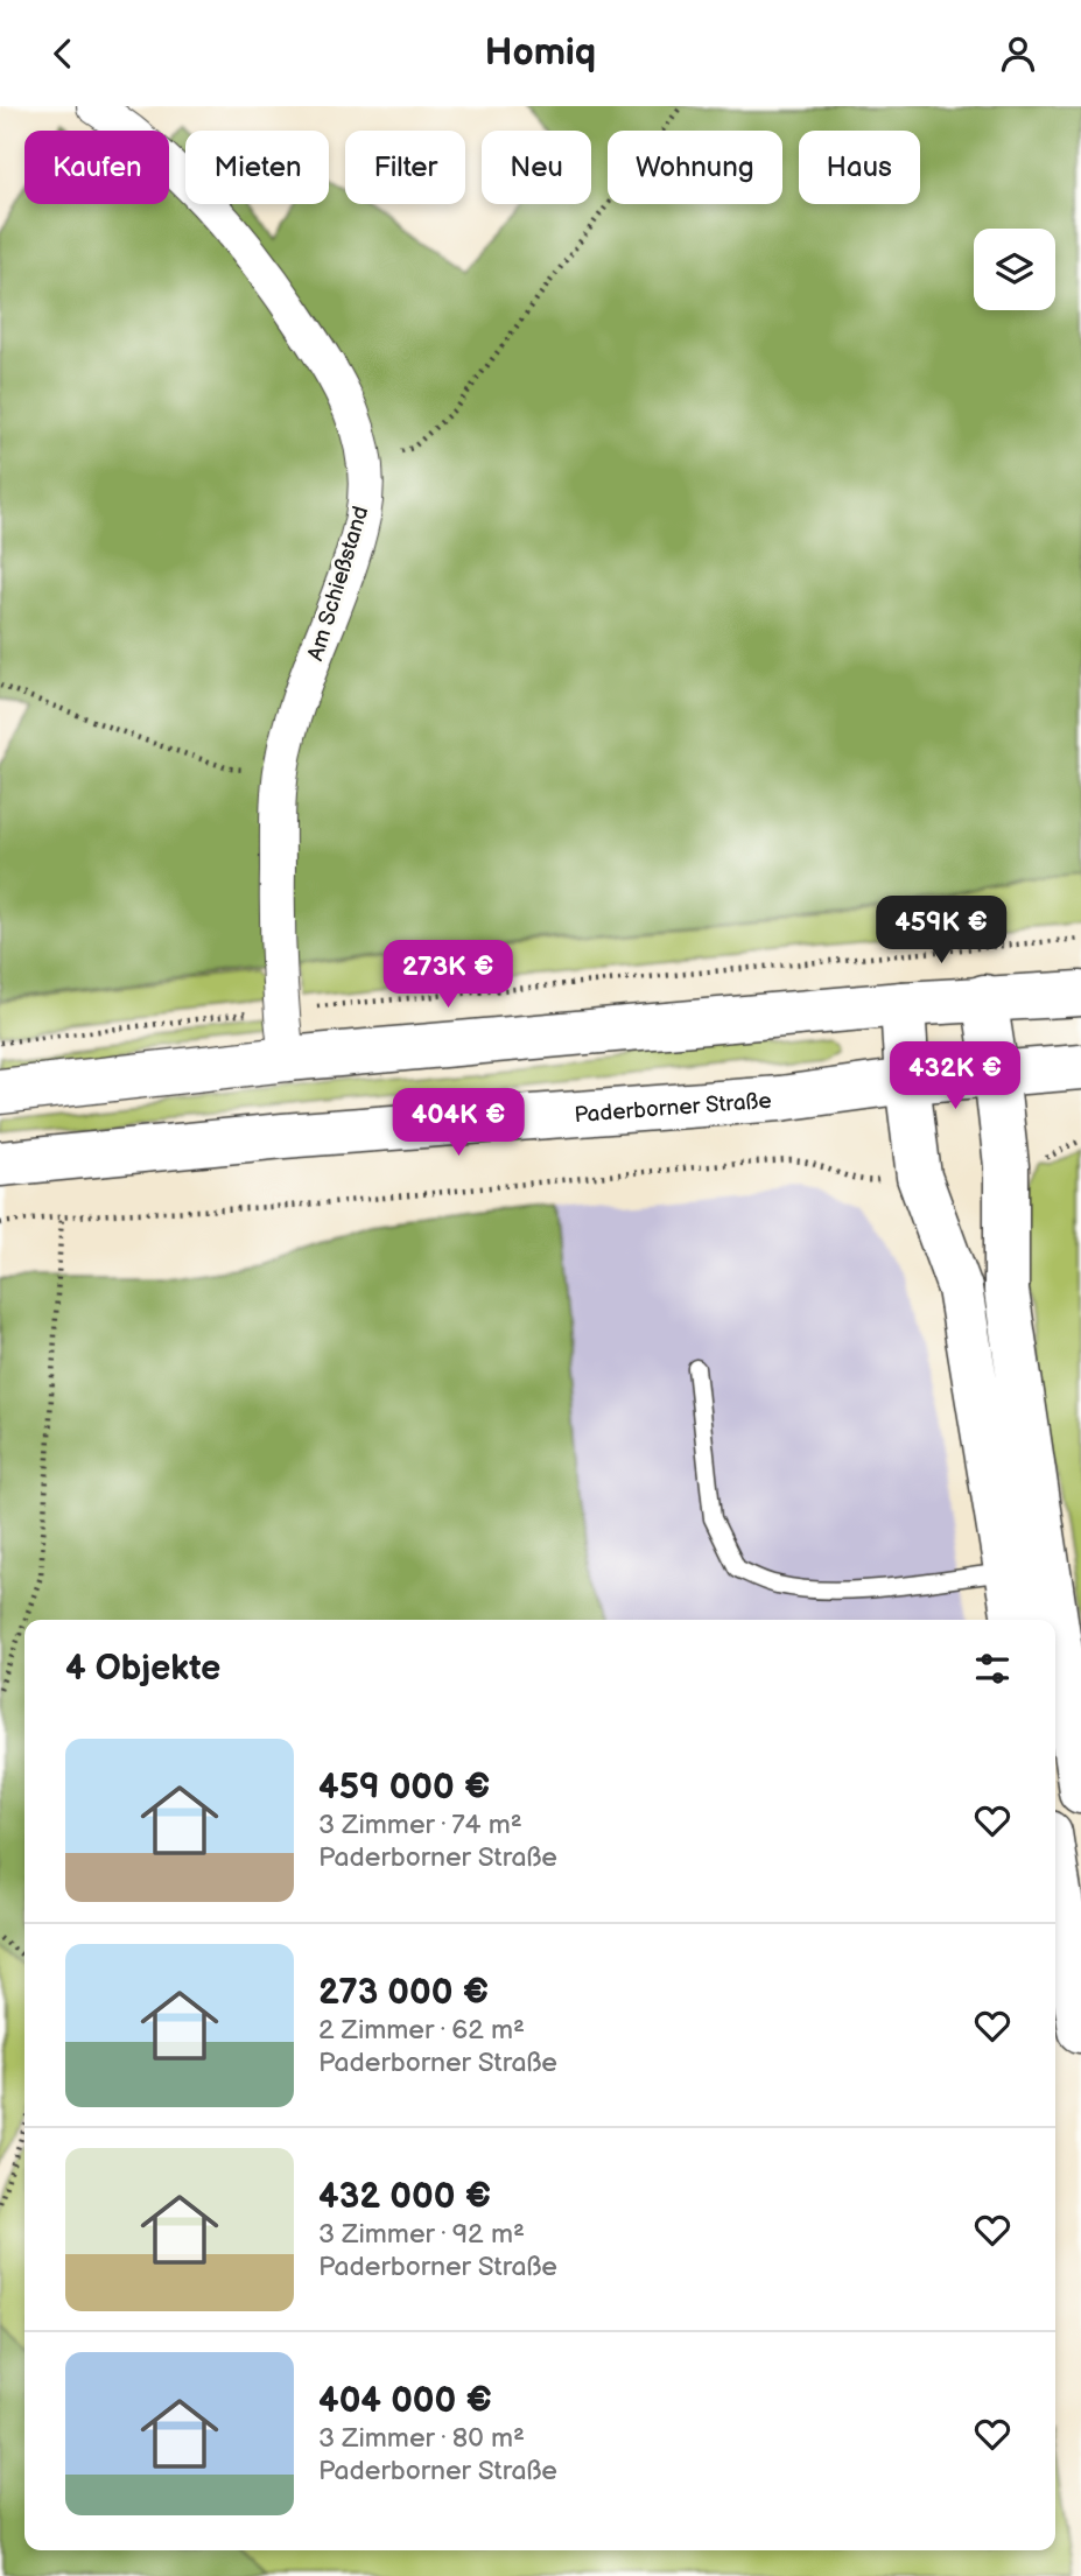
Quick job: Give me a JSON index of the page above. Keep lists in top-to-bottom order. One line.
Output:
{"streets":{"main road":["Paderborner Straße"],"street":["Am Schießstand"]},"page":{"header":"Homiq","chip":["Kaufen","Mieten","Filter","Neu","Wohnung","Haus"],"price":["459K €","273K €","432K €","404K €"],"heading":"4 Objekte","list":[{"name":"459 000 €","note":"3 Zimmer · 74 m² · Paderborner Straße"},{"name":"273 000 €","note":"2 Zimmer · 62 m² · Paderborner Straße"},{"name":"432 000 €","note":"3 Zimmer · 92 m² · Paderborner Straße"},{"name":"404 000 €","note":"3 Zimmer · 80 m² · Paderborner Straße"}]}}
